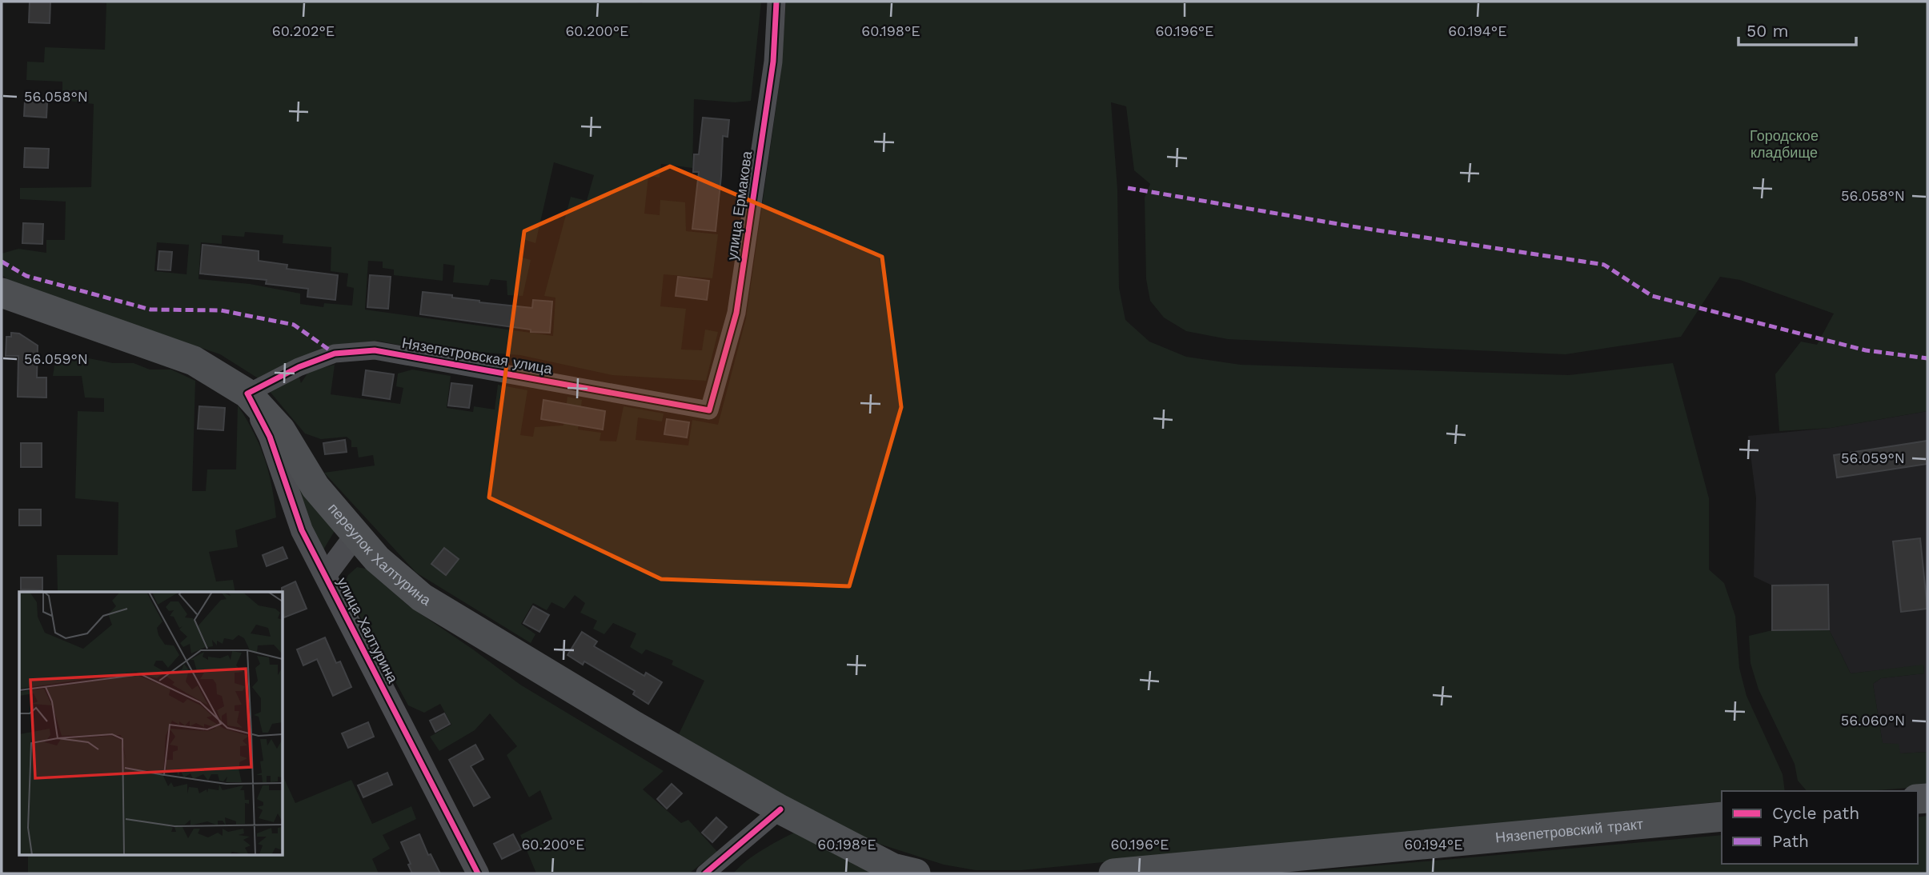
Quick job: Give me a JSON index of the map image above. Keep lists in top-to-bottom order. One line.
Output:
{"streets":{"main road":["переулок Халтурина","Нязепетровский тракт"],"street":["улица Ермакова","Нязепетровская улица","улица Халтурина"]},"crossings":[["улица Ермакова","Нязепетровская улица"],["Нязепетровская улица","переулок Халтурина"],["Нязепетровская улица","улица Халтурина"],["переулок Халтурина","улица Халтурина"]],"parks":["Городское кладбище"],"legend":["Cycle path","Path"],"scale_bar":"50 m","coordinates":["60.202°E","60.200°E","60.198°E","60.196°E","60.194°E","56.058°N","56.059°N","56.060°N"]}
